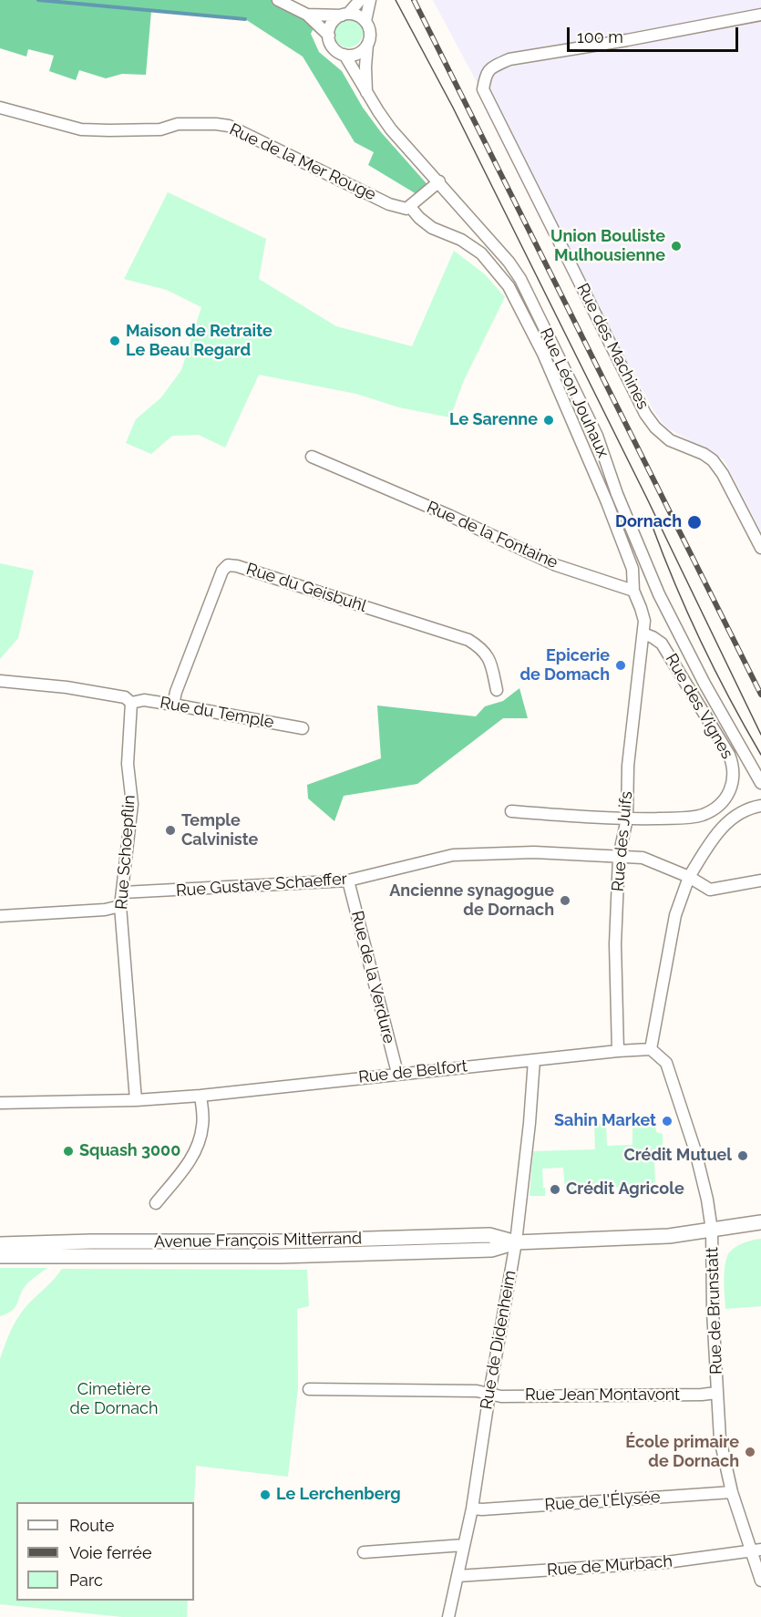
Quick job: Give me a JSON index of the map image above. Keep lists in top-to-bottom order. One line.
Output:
{"streets":{"main road":["Avenue François Mitterrand"],"street":["Rue de la Mer Rouge","Rue des Machines","Rue Léon Jouhaux","Rue de la Fontaine","Rue du Geisbuhl","Rue des Vignes","Rue du Temple","Rue des Juifs","Rue Schoepflin","Rue Gustave Schaeffer","Rue de la Verdure","Rue de Belfort","Rue de Brunstatt","Rue de Didenheim","Rue Jean Montavont","Rue de l'Élysée","Rue de Murbach"]},"crossings":[["Rue du Geisbuhl","Rue du Temple"],["Rue des Vignes","Rue des Juifs"],["Rue du Temple","Rue Schoepflin"],["Rue des Juifs","Rue Gustave Schaeffer"],["Rue des Juifs","Rue de Belfort"],["Rue Schoepflin","Rue Gustave Schaeffer"],["Rue Schoepflin","Rue de Belfort"],["Rue Gustave Schaeffer","Rue de la Verdure"],["Rue de la Verdure","Rue de Belfort"],["Rue de Belfort","Rue de Brunstatt"],["Rue de Belfort","Rue de Didenheim"],["Avenue François Mitterrand","Rue de Brunstatt"],["Avenue François Mitterrand","Rue de Didenheim"],["Rue de Brunstatt","Rue Jean Montavont"],["Rue de Brunstatt","Rue de l'Élysée"],["Rue de Brunstatt","Rue de Murbach"],["Rue de Didenheim","Rue Jean Montavont"],["Rue de Didenheim","Rue de l'Élysée"],["Rue de Didenheim","Rue de Murbach"]],"parks":["Cimetière de Dornach"],"places":["Union Bouliste Mulhousienne","Maison de Retraite Le Beau Regard","Le Sarenne","Dornach","Epicerie de Domach","Temple Calviniste","Ancienne synagogue de Dornach","Sahin Market","Squash 3000","Crédit Mutuel","Crédit Agricole","École primaire de Dornach","Le Lerchenberg"],"legend":["Route","Voie ferrée","Parc"],"scale_bar":"100 m"}
